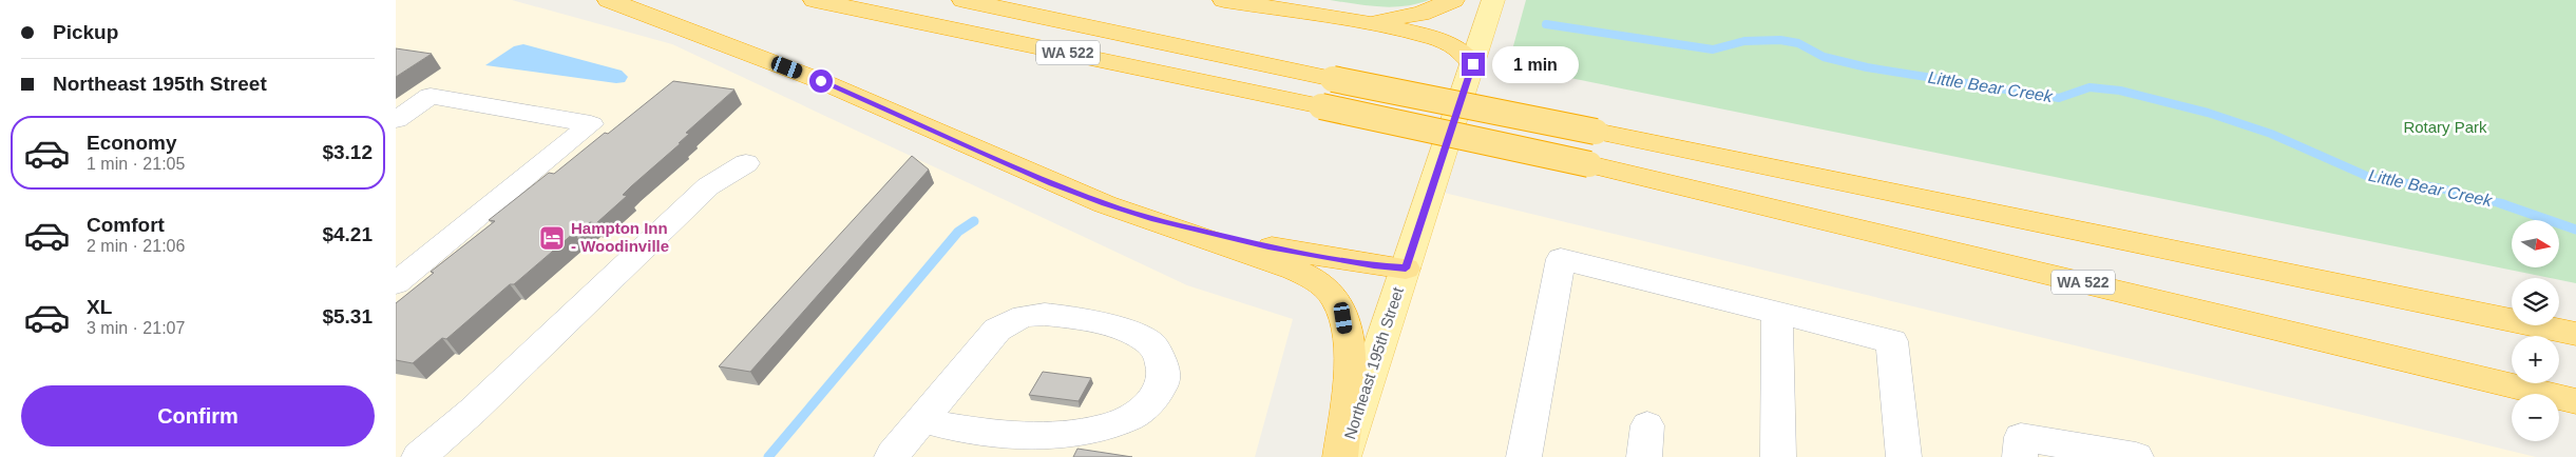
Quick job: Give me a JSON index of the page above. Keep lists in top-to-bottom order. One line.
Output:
{"streets":{"highway":["WA 522"],"main road":["Northeast 195th Street"]},"water":["Little Bear Creek"],"parks":["Rotary Park"],"places":{"hotel":["Hampton Inn - Woodinville"]},"north":"right","page":{"banner":["Pickup","Northeast 195th Street"],"bubble":"1 min","list":[{"name":"Economy","note":"1 min · 21:05","value":"$3.12"},{"name":"Comfort","note":"2 min · 21:06","value":"$4.21"},{"name":"XL","note":"3 min · 21:07","value":"$5.31"}],"map_buttons":["+","−"],"buttons":"Confirm"}}
